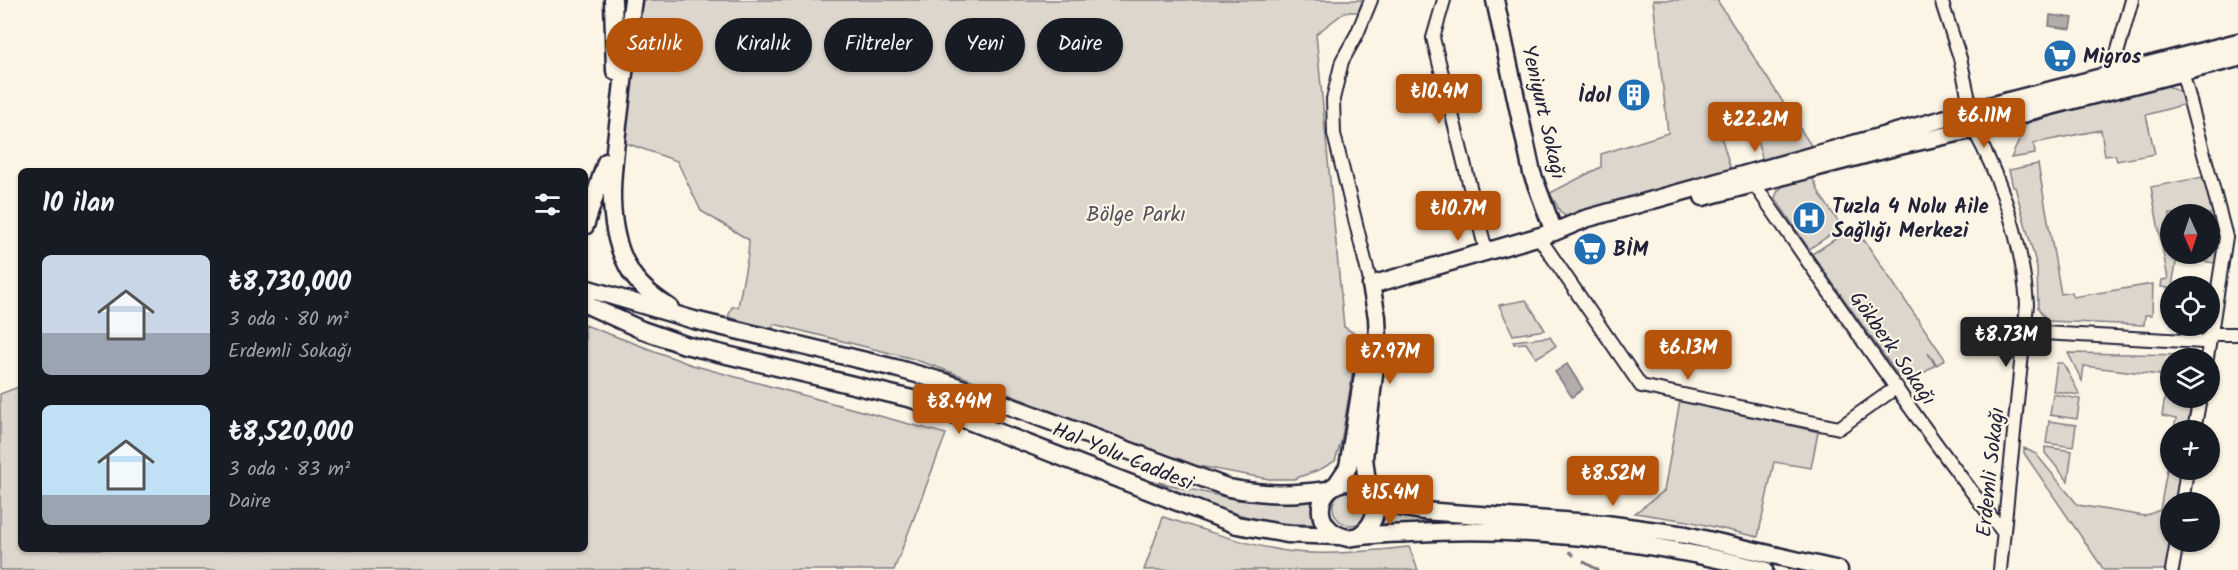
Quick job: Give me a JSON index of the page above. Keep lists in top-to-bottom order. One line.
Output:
{"streets":{"street":["Yeniyurt Sokağı","Gökberk Sokağı","Hal Yolu Caddesi","Erdemli Sokağı"]},"crossings":[["Gökberk Sokağı","Erdemli Sokağı"]],"parks":["Bölge Parkı"],"places":{"supermarket":["Migros","BİM"],"building":["İdol"],"hospital":["Tuzla 4 Nolu Aile Sağlığı Merkezi"]},"north":"bottom","page":{"chip":["Satılık","Kiralık","Filtreler","Yeni","Daire"],"price":["₺10.4M","₺6.11M","₺22.2M","₺10.7M","₺8.73M","₺6.13M","₺7.97M","₺8.44M","₺8.52M","₺15.4M"],"heading":"10 ilan","map_buttons":["+","−"],"list":[{"name":"₺8,730,000","note":"3 oda · 80 m² · Erdemli Sokağı"},{"name":"₺8,520,000","note":"3 oda · 83 m² · Daire"}]}}
